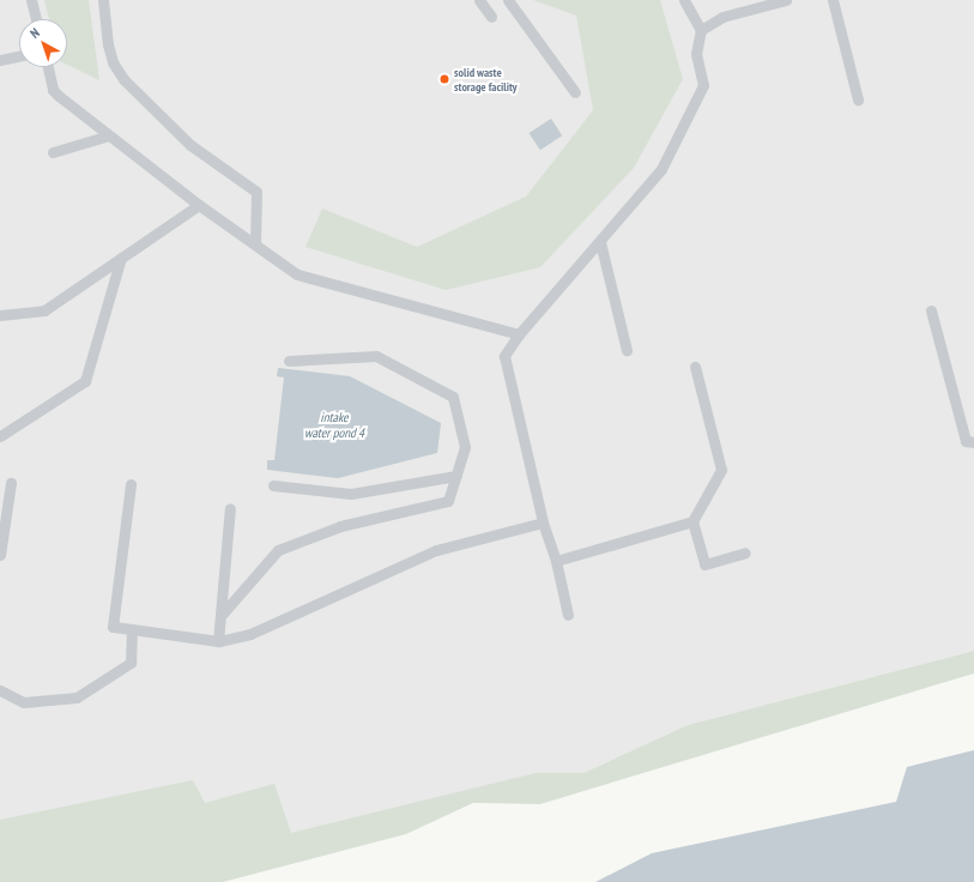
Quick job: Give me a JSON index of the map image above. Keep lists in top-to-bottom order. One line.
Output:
{"water":["intake water pond 4"],"places":["solid waste storage facility"],"north":"top left"}
